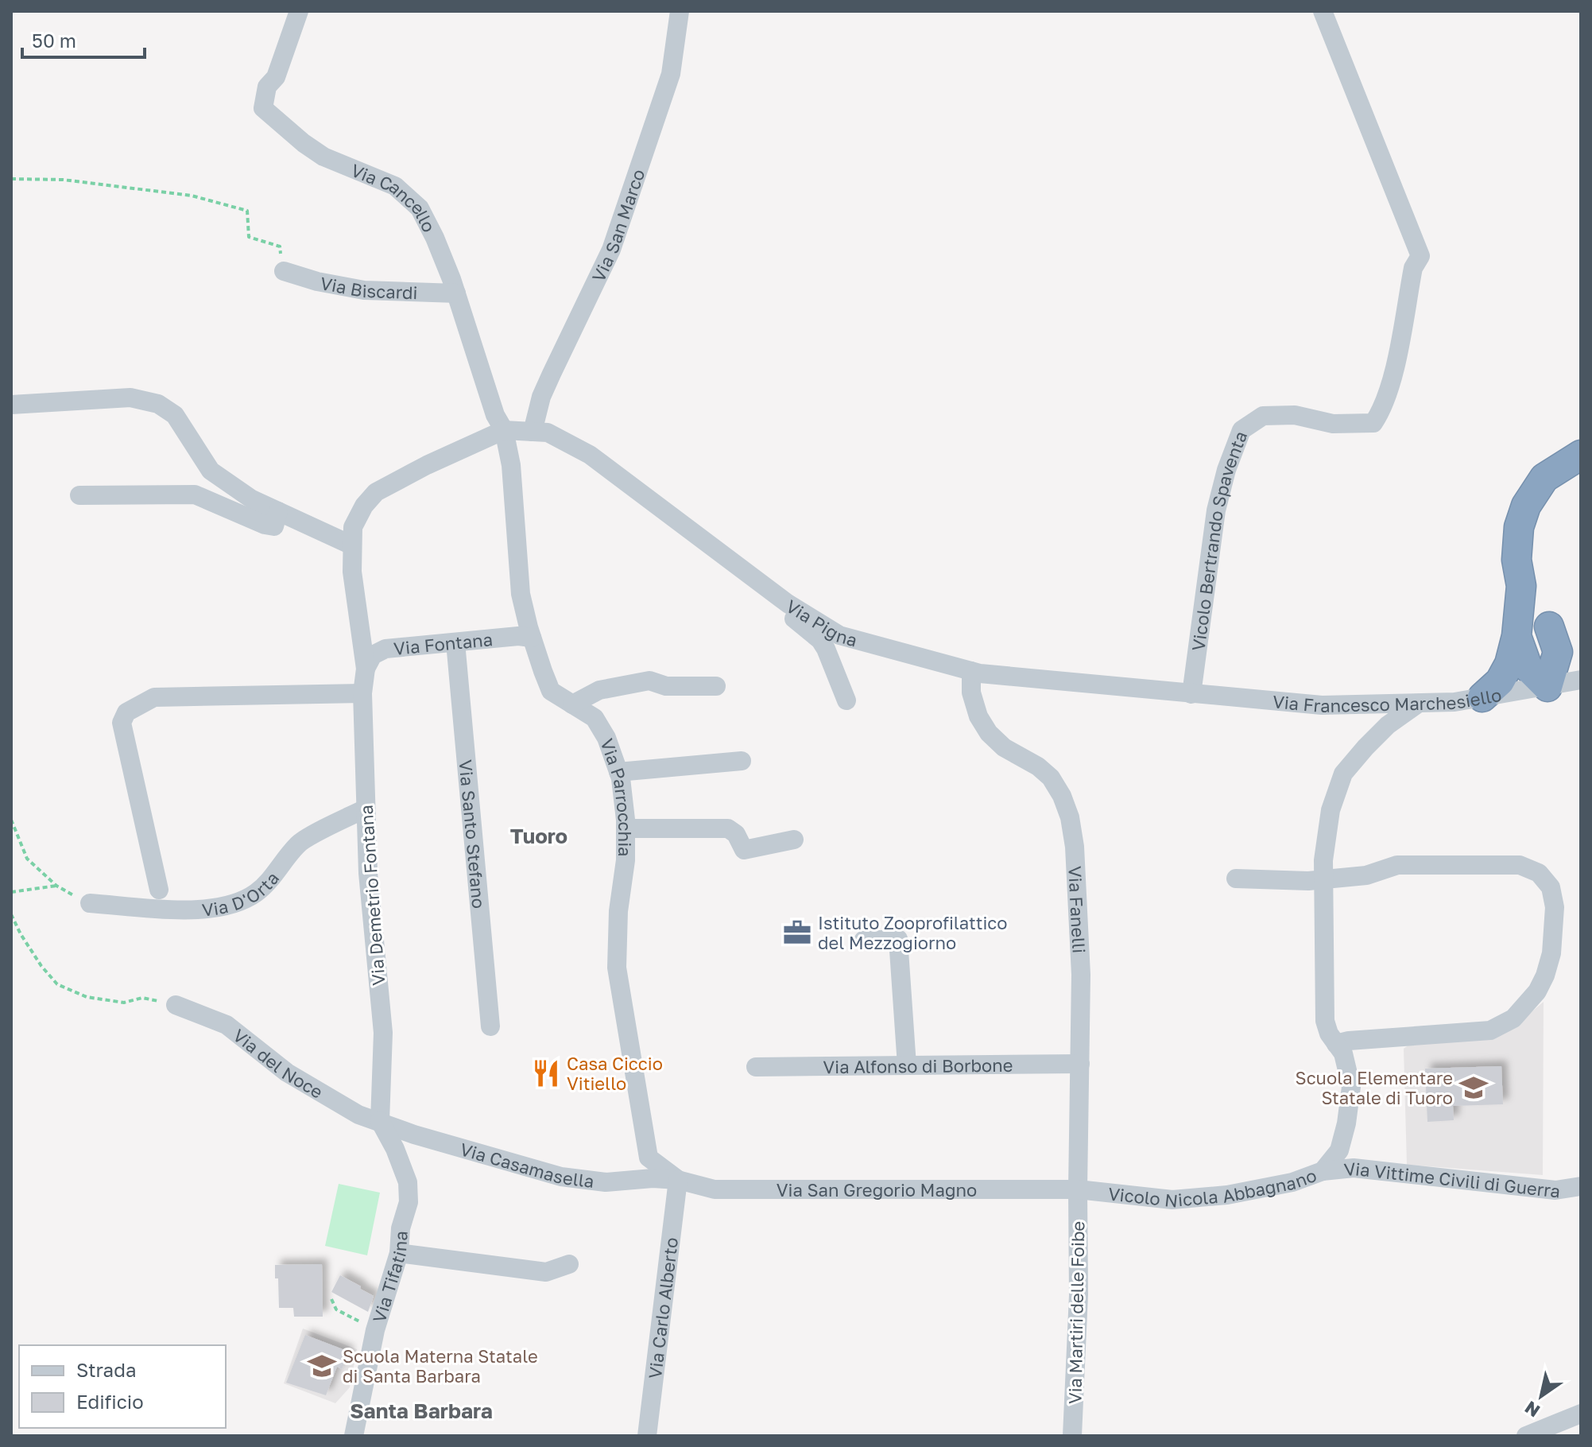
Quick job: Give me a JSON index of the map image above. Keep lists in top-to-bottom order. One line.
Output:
{"streets":{"street":["Via Cancello","Via San Marco","Via Biscardi","Vicolo Bertrando Spaventa","Via Pigna","Via Fontana","Via Francesco Marchesiello","Via Parrocchia","Via Santo Stefano","Via D'Orta","Via Demetrio Fontana","Via Fanelli","Via del Noce","Via Alfonso di Borbone","Via Casamasella","Via Vittime Civili di Guerra","Vicolo Nicola Abbagnano","Via San Gregorio Magno","Via Tifatina","Via Carlo Alberto","Via Martiri delle Foibe"]},"crossings":[["Via Cancello","Via Biscardi"],["Via Cancello","Via Pigna"],["Via Cancello","Via Parrocchia"],["Via Cancello","Via Demetrio Fontana"],["Via San Marco","Via Pigna"],["Vicolo Bertrando Spaventa","Via Pigna"],["Vicolo Bertrando Spaventa","Via Francesco Marchesiello"],["Via Pigna","Via Francesco Marchesiello"],["Via Pigna","Via Parrocchia"],["Via Pigna","Via Demetrio Fontana"],["Via Pigna","Via Fanelli"],["Via Fontana","Via Parrocchia"],["Via Fontana","Via Santo Stefano"],["Via Fontana","Via Demetrio Fontana"],["Via Francesco Marchesiello","Vicolo Nicola Abbagnano"],["Via Parrocchia","Via Demetrio Fontana"],["Via Parrocchia","Via Casamasella"],["Via Parrocchia","Via San Gregorio Magno"],["Via Parrocchia","Via Carlo Alberto"],["Via D'Orta","Via Demetrio Fontana"],["Via Demetrio Fontana","Via del Noce"],["Via Demetrio Fontana","Via Casamasella"],["Via Demetrio Fontana","Via Tifatina"],["Via Fanelli","Via Alfonso di Borbone"],["Via Fanelli","Vicolo Nicola Abbagnano"],["Via Fanelli","Via San Gregorio Magno"],["Via Fanelli","Via Martiri delle Foibe"],["Via del Noce","Via Casamasella"],["Via del Noce","Via Tifatina"],["Via Casamasella","Via San Gregorio Magno"],["Via Casamasella","Via Tifatina"],["Via Casamasella","Via Carlo Alberto"],["Via Vittime Civili di Guerra","Vicolo Nicola Abbagnano"],["Vicolo Nicola Abbagnano","Via San Gregorio Magno"],["Vicolo Nicola Abbagnano","Via Martiri delle Foibe"],["Via San Gregorio Magno","Via Carlo Alberto"],["Via San Gregorio Magno","Via Martiri delle Foibe"]],"districts":["Tuoro","Santa Barbara"],"places":{"office":["Istituto Zooprofilattico del Mezzogiorno"],"restaurant":["Casa Ciccio Vitiello"],"school or university":["Scuola Elementare Statale di Tuoro","Scuola Materna Statale di Santa Barbara"]},"legend":["Strada","Edificio"],"scale_bar":"50 m","north":"bottom left"}
